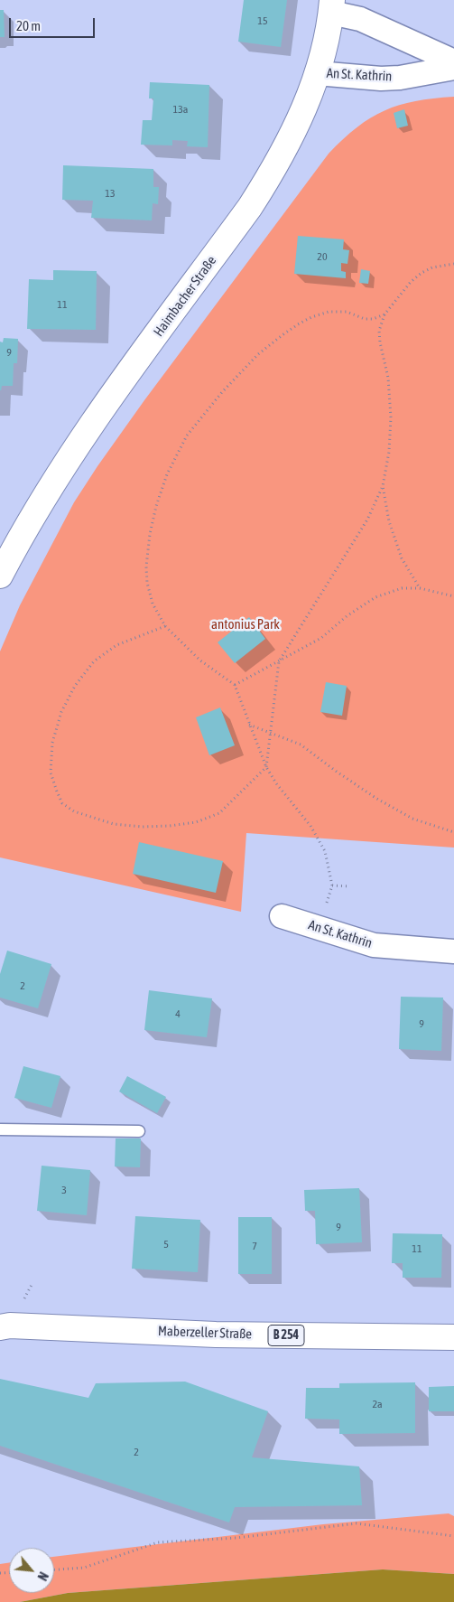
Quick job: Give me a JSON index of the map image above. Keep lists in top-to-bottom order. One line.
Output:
{"streets":{"main road":["Haimbacher Straße","Maberzeller Straße","B 254"],"street":["An St. Kathrin"]},"crossings":[["An St. Kathrin","Haimbacher Straße"]],"parks":["antonius Park"],"house_numbers":["15","13a","13","20","11","9","2","4","9","3","9","5","7","11","2a","2"],"scale_bar":"20 m","north":"bottom right"}
